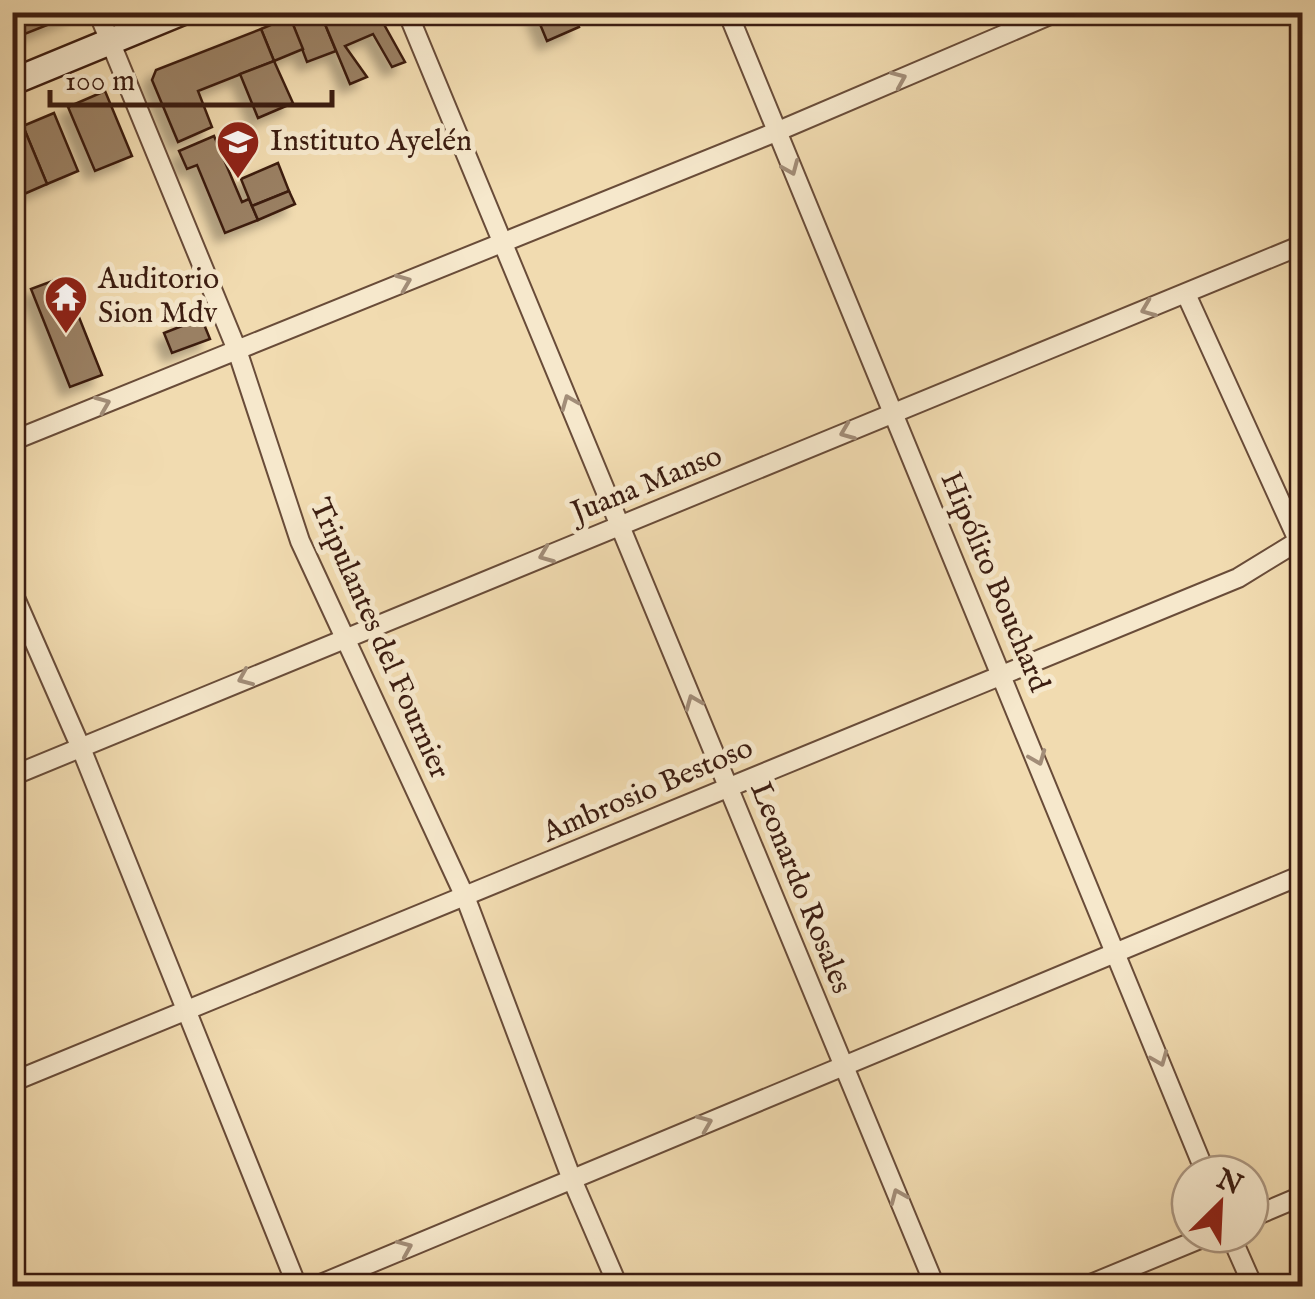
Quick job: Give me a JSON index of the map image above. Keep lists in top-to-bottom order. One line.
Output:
{"streets":{"street":["Juana Manso","Hipólito Bouchard","Tripulantes del Fournier","Ambrosio Bestoso","Leonardo Rosales"]},"crossings":[["Juana Manso","Hipólito Bouchard"],["Juana Manso","Tripulantes del Fournier"],["Juana Manso","Leonardo Rosales"],["Hipólito Bouchard","Ambrosio Bestoso"],["Tripulantes del Fournier","Ambrosio Bestoso"],["Ambrosio Bestoso","Leonardo Rosales"]],"one_way":["Juana Manso","Hipólito Bouchard","Leonardo Rosales"],"places":{"school or university":["Instituto Ayelén"],"temple":["Auditorio Sion Mdv"]},"scale_bar":"100 m","north":"top right"}
